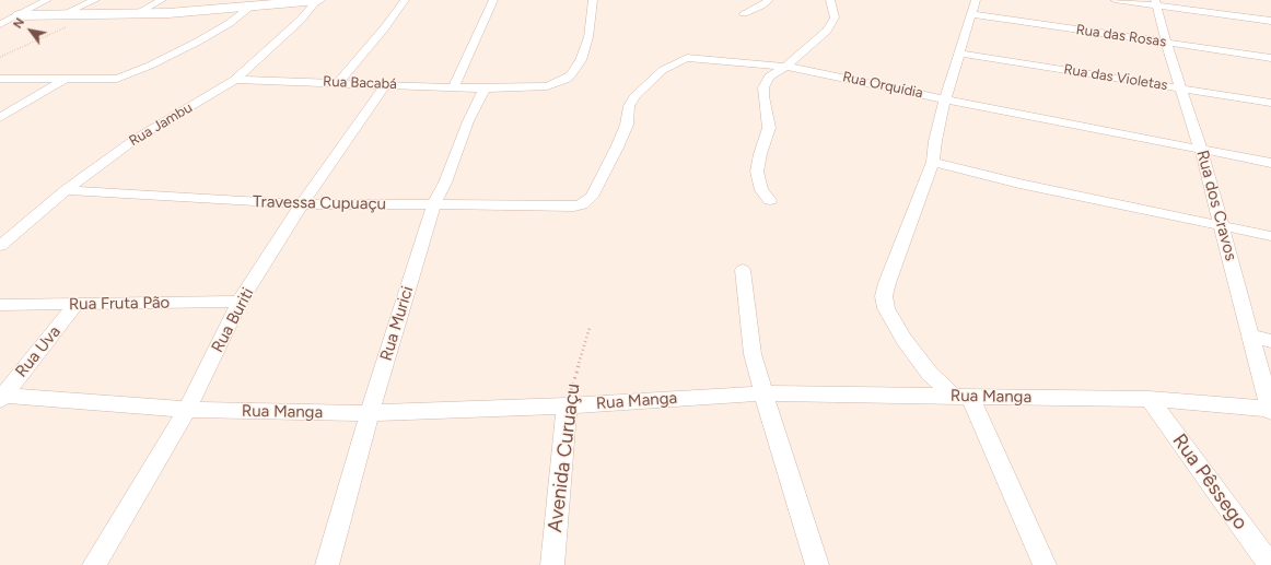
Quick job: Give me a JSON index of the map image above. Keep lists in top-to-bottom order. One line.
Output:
{"streets":{"street":["Rua das Rosas","Rua das Violetas","Rua Bacabá","Rua Orquídia","Rua Jambu","Travessa Cupuaçu","Rua dos Cravos","Rua Fruta Pão","Rua Buriti","Rua Murici","Rua Uva","Rua Manga","Avenida Curuaçu","Rua Pêssego"]},"crossings":[["Rua das Rosas","Rua dos Cravos"],["Rua das Violetas","Rua dos Cravos"],["Rua Bacabá","Rua Jambu"],["Rua Bacabá","Rua Buriti"],["Rua Bacabá","Rua Murici"],["Rua Orquídia","Travessa Cupuaçu"],["Rua Orquídia","Rua dos Cravos"],["Rua Jambu","Travessa Cupuaçu"],["Travessa Cupuaçu","Rua Buriti"],["Travessa Cupuaçu","Rua Murici"],["Rua dos Cravos","Rua Manga"],["Rua Fruta Pão","Rua Buriti"],["Rua Fruta Pão","Rua Uva"],["Rua Buriti","Rua Manga"],["Rua Murici","Rua Manga"],["Rua Uva","Rua Manga"],["Rua Manga","Avenida Curuaçu"],["Rua Manga","Rua Pêssego"]],"north":"top left"}
